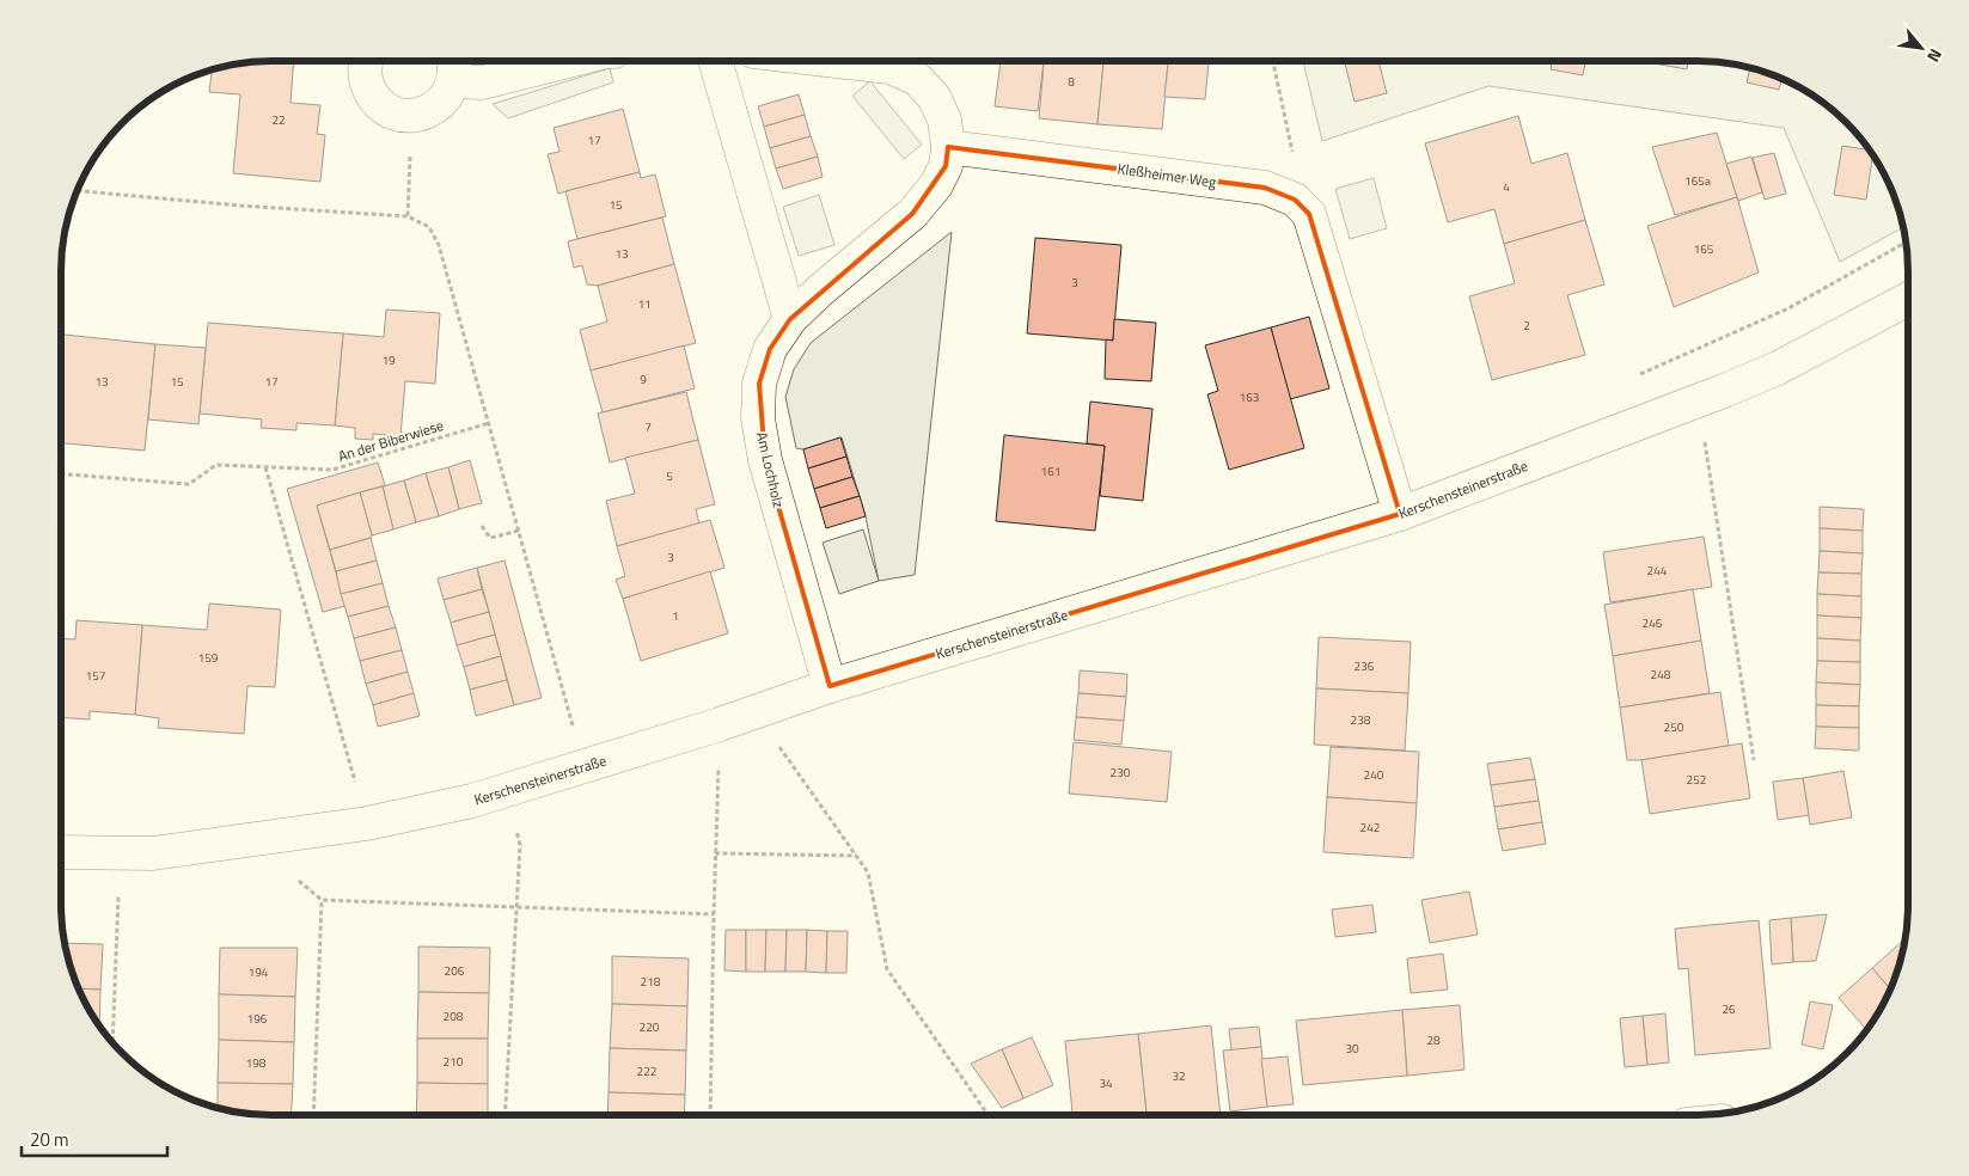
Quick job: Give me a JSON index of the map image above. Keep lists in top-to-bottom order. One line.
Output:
{"streets":{"street":["Kleßheimer Weg","Am Lochholz","Kerschensteinerstraße"],"path":["An der Biberwiese"]},"crossings":[["Kleßheimer Weg","Am Lochholz"],["Am Lochholz","Kerschensteinerstraße"]],"house_numbers":["8","22","17","165a","4","15","165","13","3","11","2","19","9","13","15","17","163","7","161","5","3","244","1","246","159","236","248","157","238","250","230","240","252","242","206","194","218","26","208","196","220","28","30","210","198","222","32","34"],"scale_bar":"20 m","north":"bottom right"}
